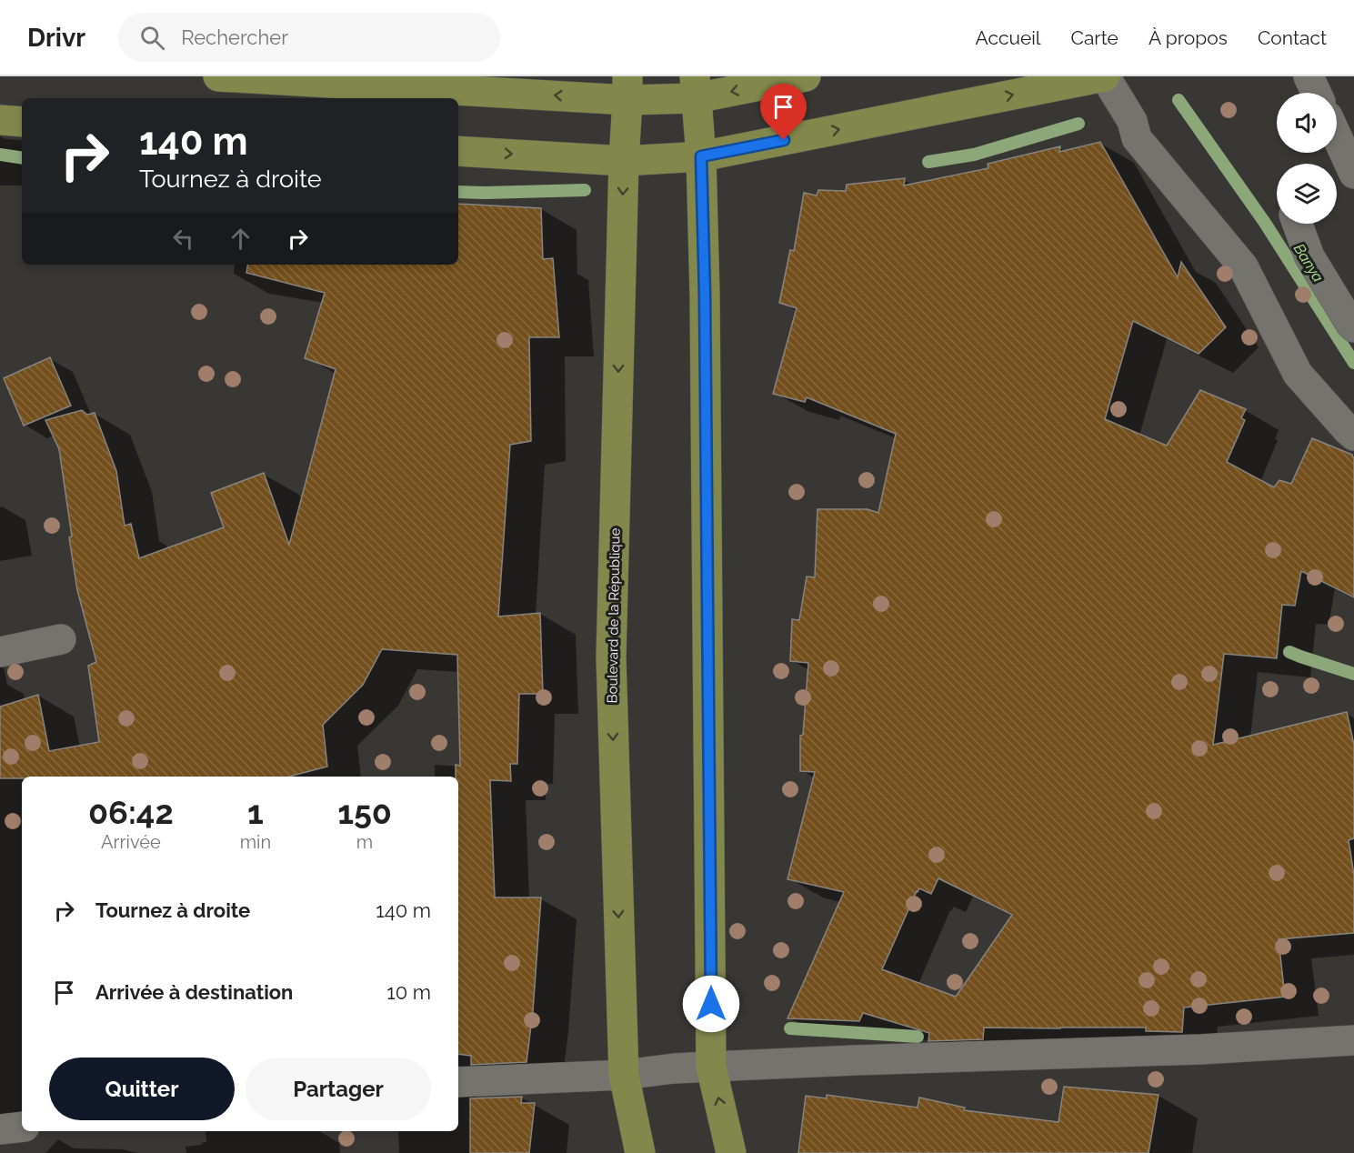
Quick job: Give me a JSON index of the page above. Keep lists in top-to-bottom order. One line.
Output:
{"streets":{"main road":["Boulevard de la République"]},"water":["Banya"],"page":{"header":"Drivr","search":"Rechercher","nav":["Accueil","Carte","À propos","Contact"],"turn":["140 m","Tournez à droite"],"eta":["06:42","Arrivée","1","min","150","m"],"list":[{"name":"Tournez à droite","value":"140 m"},{"name":"Arrivée à destination","value":"10 m"}],"buttons":["Quitter","Partager"]}}
